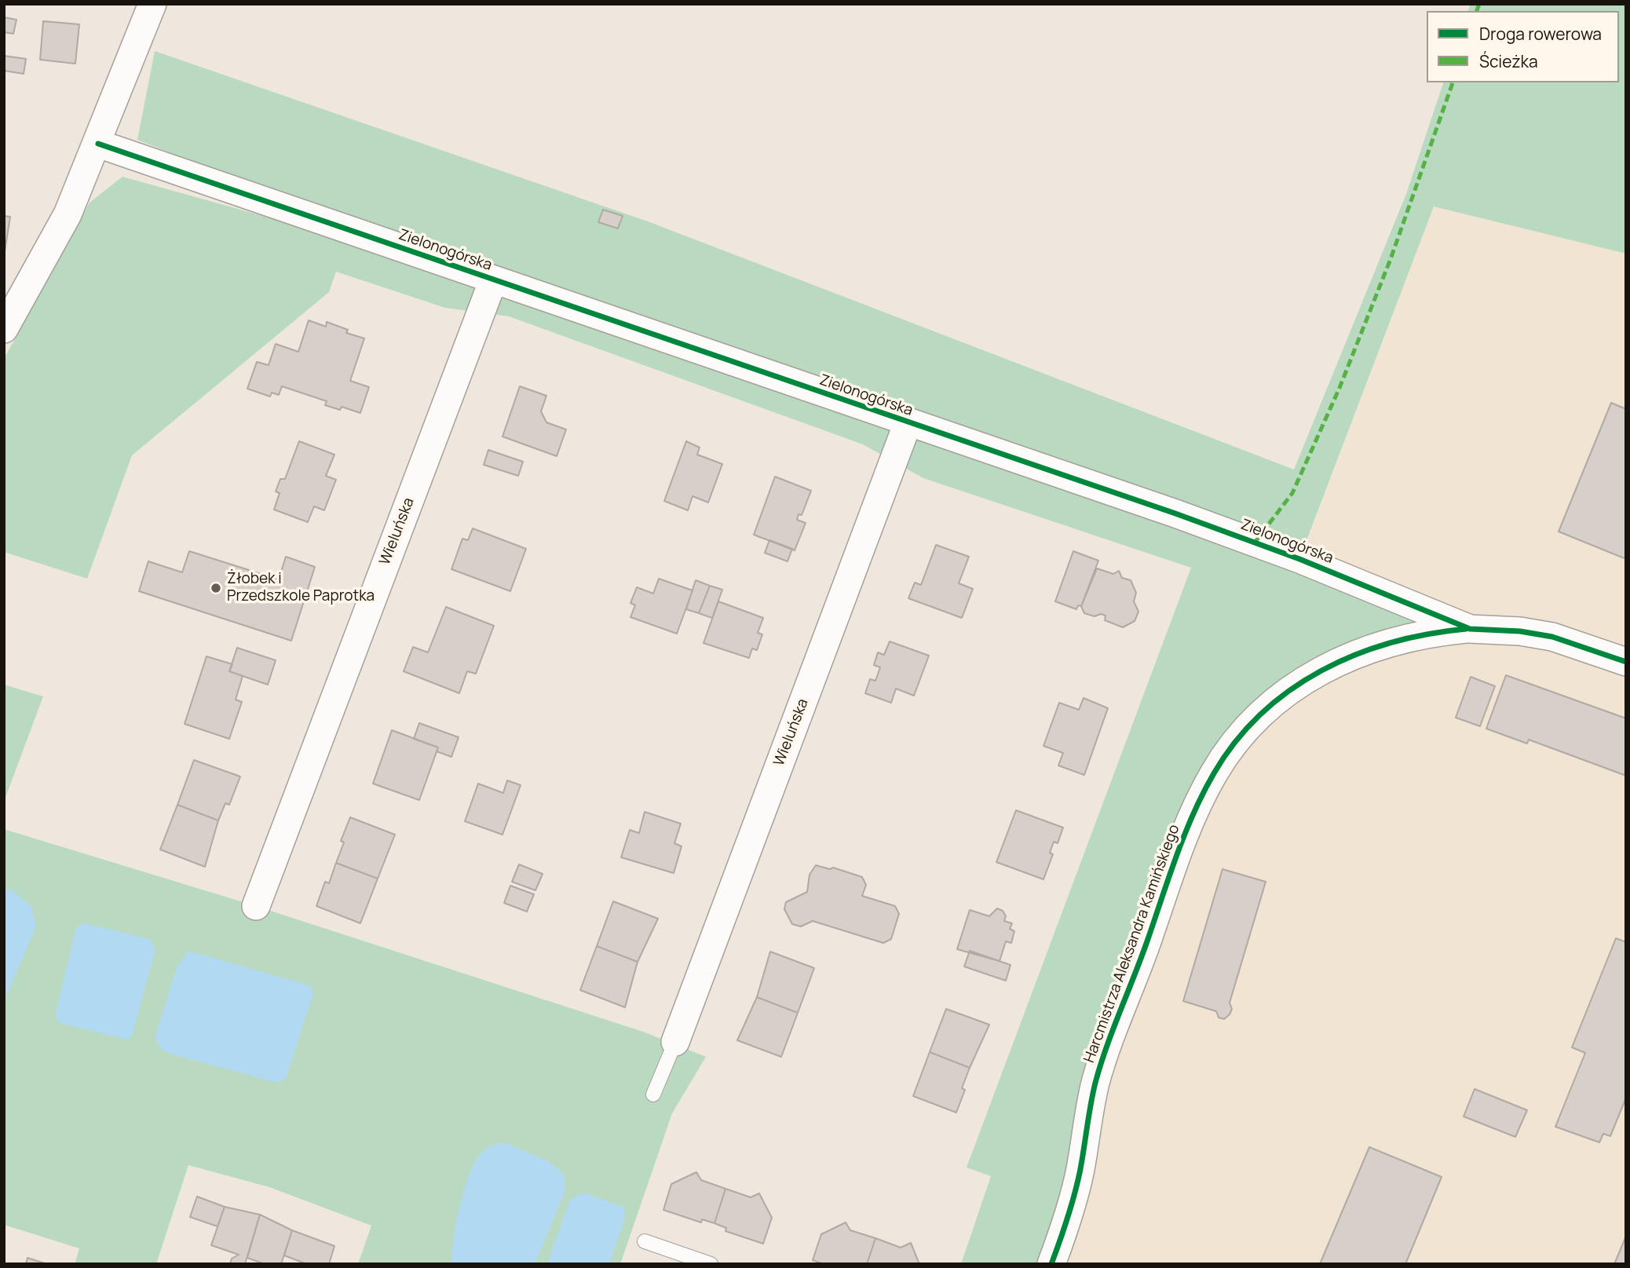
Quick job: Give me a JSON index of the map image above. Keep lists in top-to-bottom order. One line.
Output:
{"streets":{"street":["Zielonogórska","Wieluńska","Harcmistrza Aleksandra Kamińskiego"]},"crossings":[["Zielonogórska","Wieluńska"],["Zielonogórska","Harcmistrza Aleksandra Kamińskiego"]],"places":["Żłobek i Przedszkole Paprotka"],"legend":["Droga rowerowa","Ścieżka"]}
